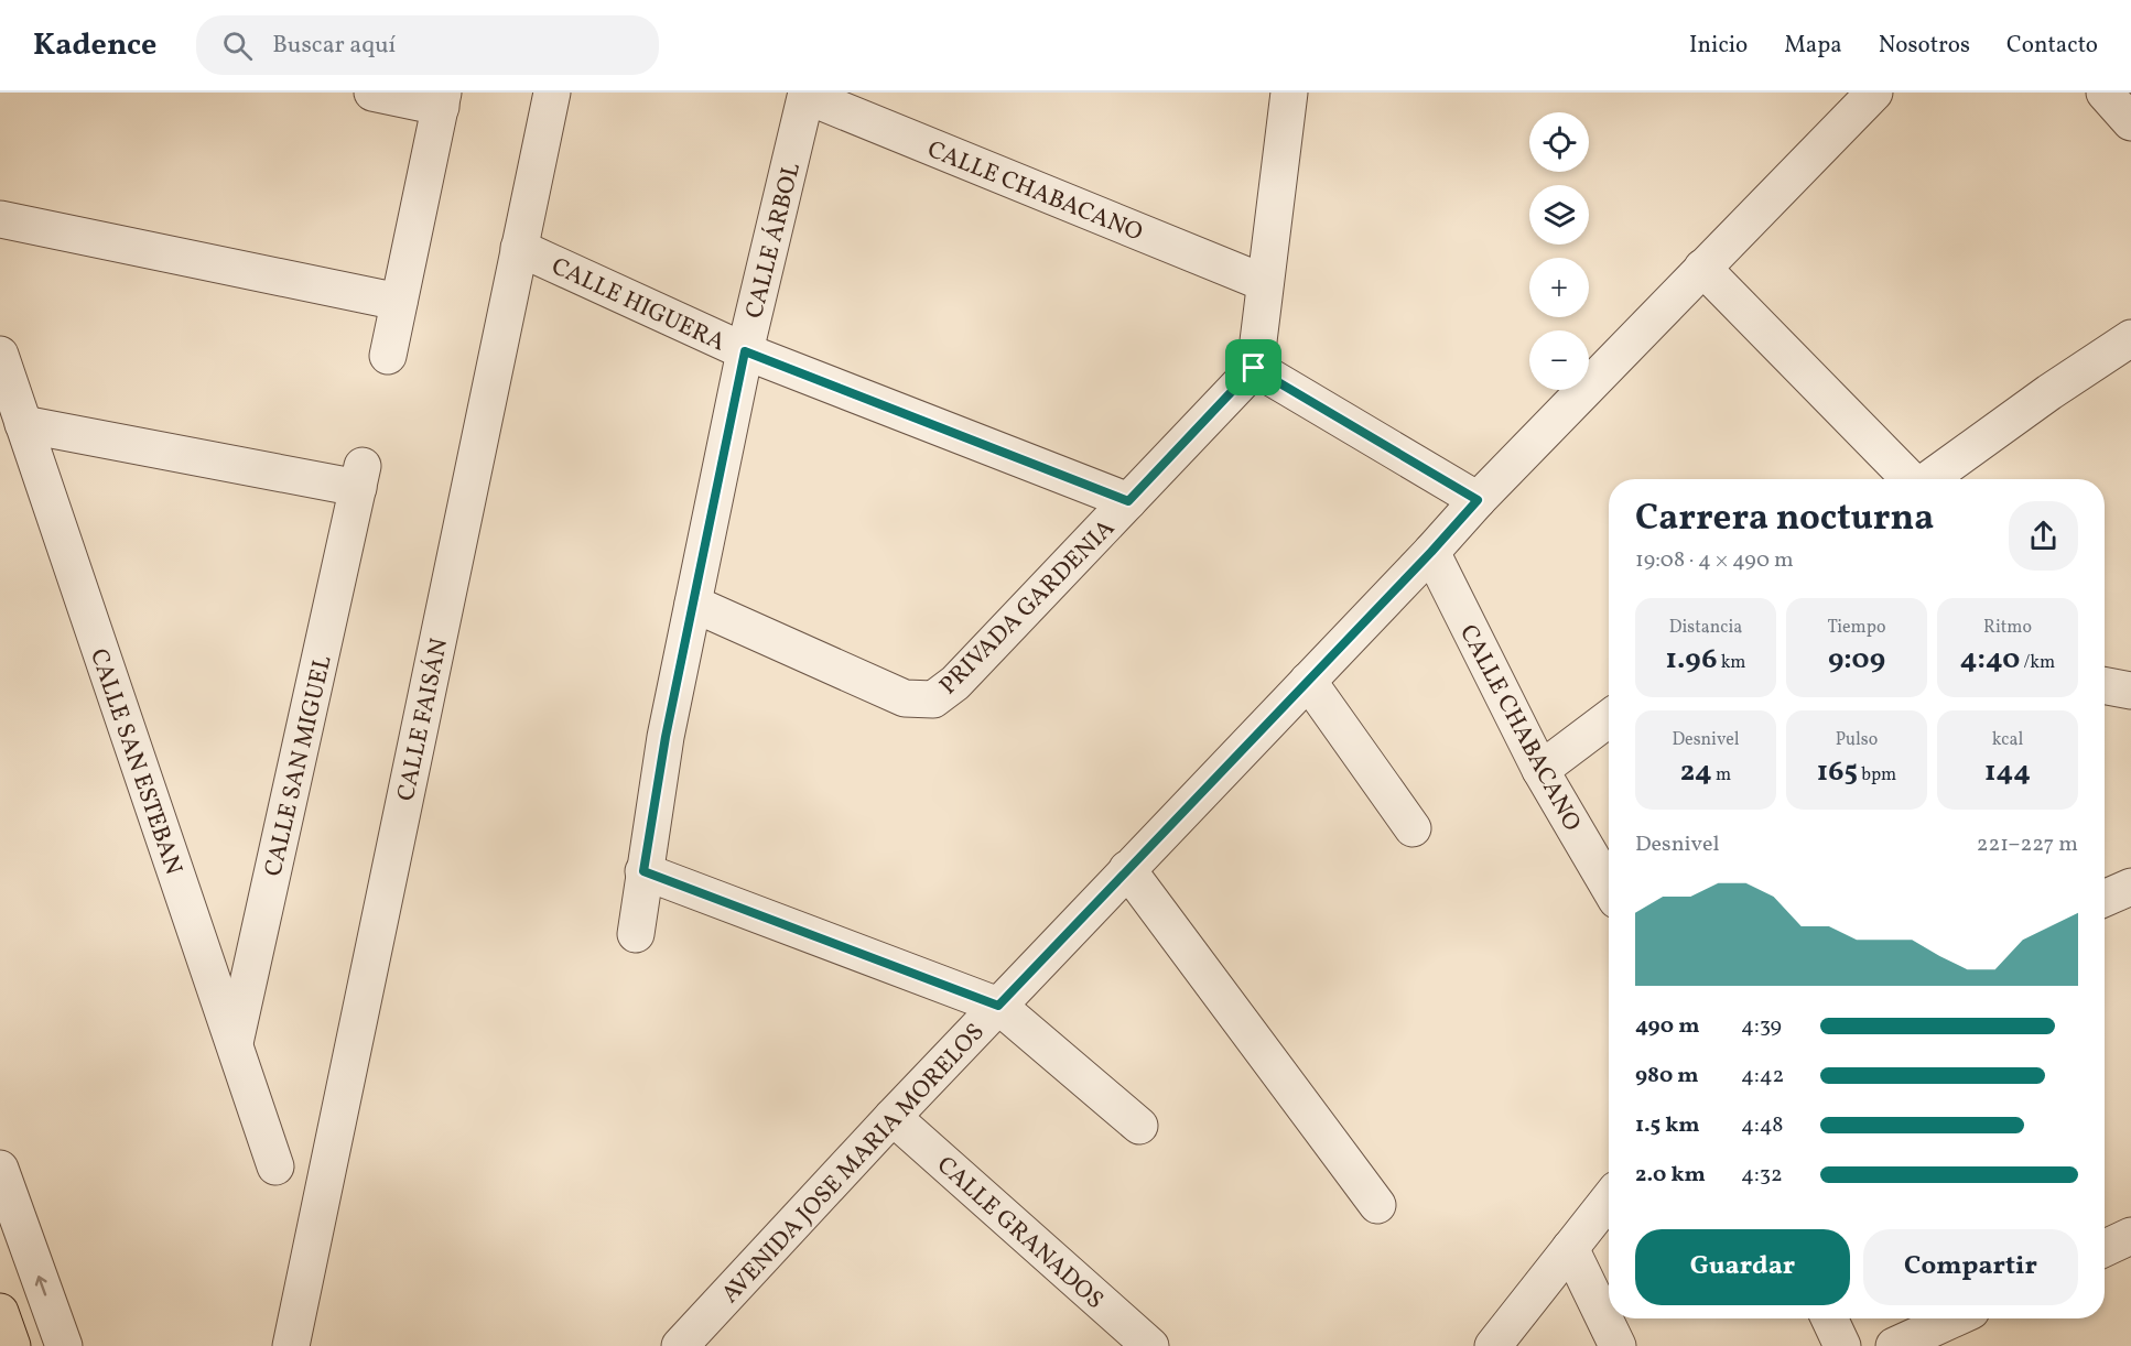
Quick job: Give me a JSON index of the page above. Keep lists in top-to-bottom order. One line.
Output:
{"streets":{"street":["CALLE CHABACANO","CALLE ÁRBOL","CALLE HIGUERA","PRIVADA GARDENIA","CALLE FAISÁN","CALLE SAN ESTEBAN","CALLE SAN MIGUEL","AVENIDA JOSE MARIA MORELOS","CALLE GRANADOS"]},"crossings":[["CALLE CHABACANO","CALLE ÁRBOL"],["CALLE CHABACANO","AVENIDA JOSE MARIA MORELOS"],["CALLE ÁRBOL","CALLE HIGUERA"],["CALLE ÁRBOL","PRIVADA GARDENIA"],["CALLE HIGUERA","PRIVADA GARDENIA"],["CALLE HIGUERA","CALLE FAISÁN"],["CALLE SAN ESTEBAN","CALLE SAN MIGUEL"],["AVENIDA JOSE MARIA MORELOS","CALLE GRANADOS"]],"page":{"header":"Kadence","search":"Buscar aquí","nav":["Inicio","Mapa","Nosotros","Contacto"],"map_buttons":["+","−"],"heading":["Carrera nocturna","19:08 · 4 × 490 m"],"stats":[["Distancia","1.96 km"],["Tiempo","9:09"],["Ritmo","4:40 /km"],["Desnivel","24 m"],["Pulso","165 bpm"],["kcal","144"]],"chart":["Desnivel","221–227 m"],"list":[{"name":"490 m","note":"4:39"},{"name":"980 m","note":"4:42"},{"name":"1.5 km","note":"4:48"},{"name":"2.0 km","note":"4:32"}],"buttons":["Guardar","Compartir"]}}
